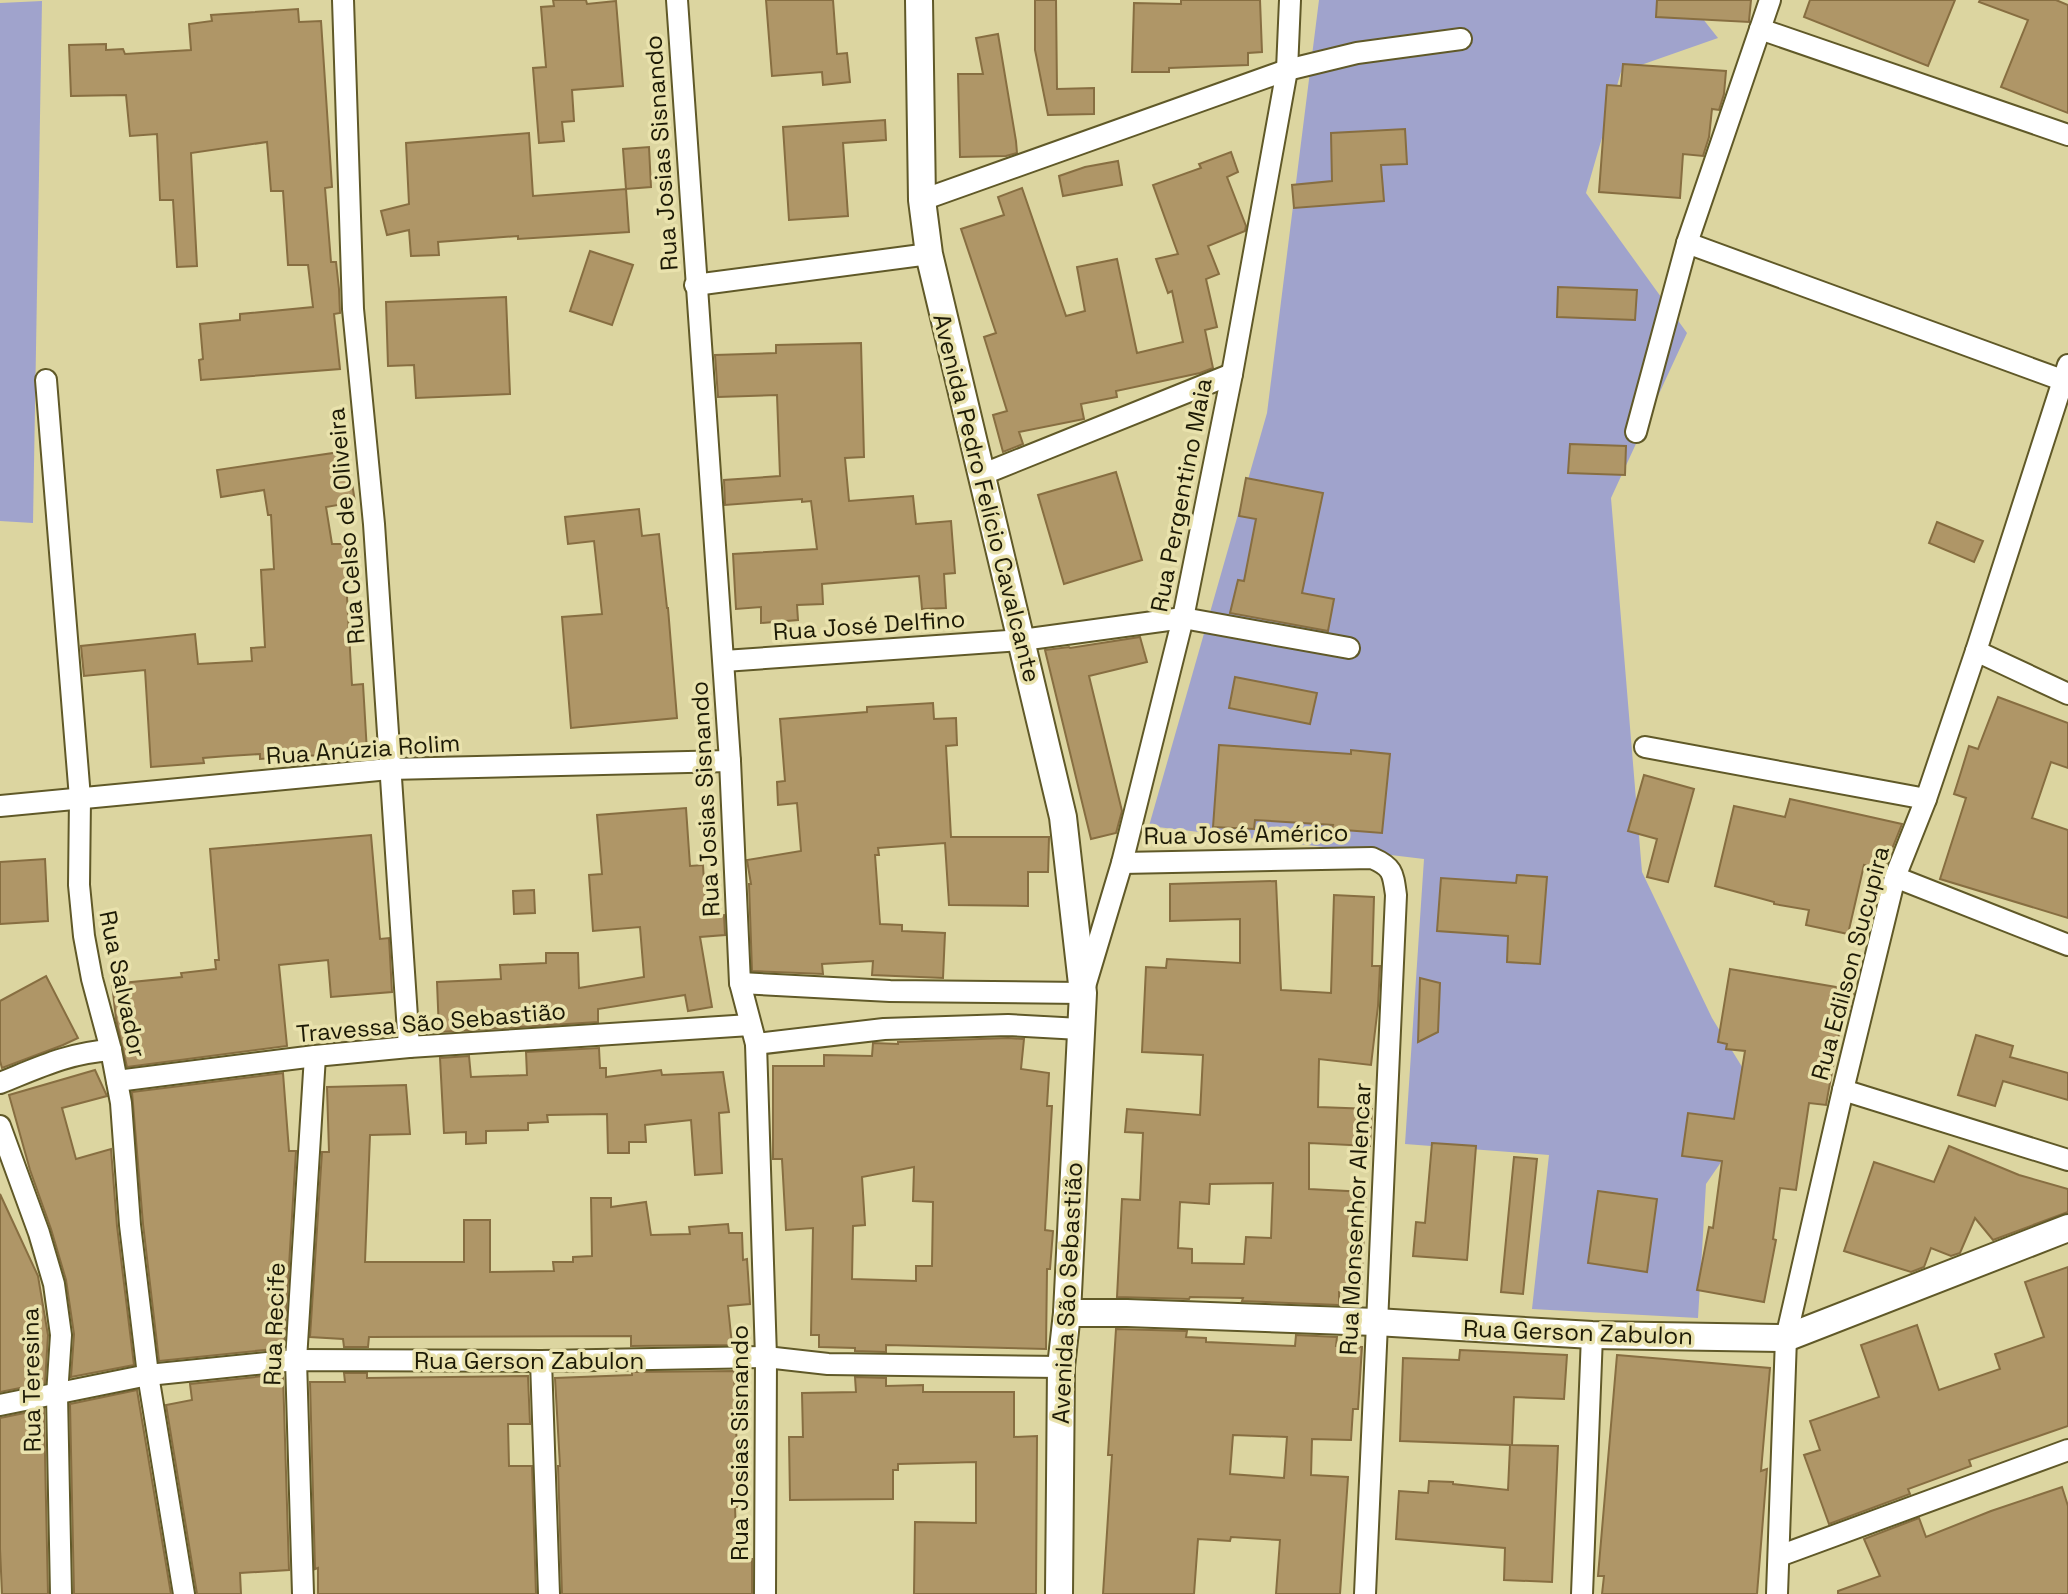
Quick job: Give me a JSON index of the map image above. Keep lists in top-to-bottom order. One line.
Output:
{"streets":{"street":["Rua Josias Sisnando","Rua Pergentino Maia","Avenida Pedro Felício Cavalcante","Rua Celso de Oliveira","Rua José Delfino","Rua Anúzia Rolim","Rua José Américo","Rua Edilson Sucupira","Rua Salvador","Travessa São Sebastião","Rua Monsenhor Alencar","Avenida São Sebastião","Rua Recife","Rua Gerson Zabulon","Rua Teresina"]},"crossings":[["Rua Josias Sisnando","Rua José Delfino"],["Rua Josias Sisnando","Rua Anúzia Rolim"],["Rua Josias Sisnando","Travessa São Sebastião"],["Rua Josias Sisnando","Rua Gerson Zabulon"],["Rua Pergentino Maia","Avenida Pedro Felício Cavalcante"],["Rua Pergentino Maia","Rua José Delfino"],["Rua Pergentino Maia","Rua José Américo"],["Rua Pergentino Maia","Avenida São Sebastião"],["Avenida Pedro Felício Cavalcante","Rua José Delfino"],["Avenida Pedro Felício Cavalcante","Avenida São Sebastião"],["Rua Celso de Oliveira","Rua Anúzia Rolim"],["Rua Celso de Oliveira","Travessa São Sebastião"],["Rua Anúzia Rolim","Rua Salvador"],["Rua José Américo","Rua Monsenhor Alencar"],["Rua Edilson Sucupira","Rua Gerson Zabulon"],["Rua Salvador","Travessa São Sebastião"],["Rua Salvador","Rua Gerson Zabulon"],["Travessa São Sebastião","Avenida São Sebastião"],["Travessa São Sebastião","Rua Recife"],["Rua Monsenhor Alencar","Rua Gerson Zabulon"],["Avenida São Sebastião","Rua Gerson Zabulon"],["Rua Recife","Rua Gerson Zabulon"],["Rua Gerson Zabulon","Rua Teresina"]]}
